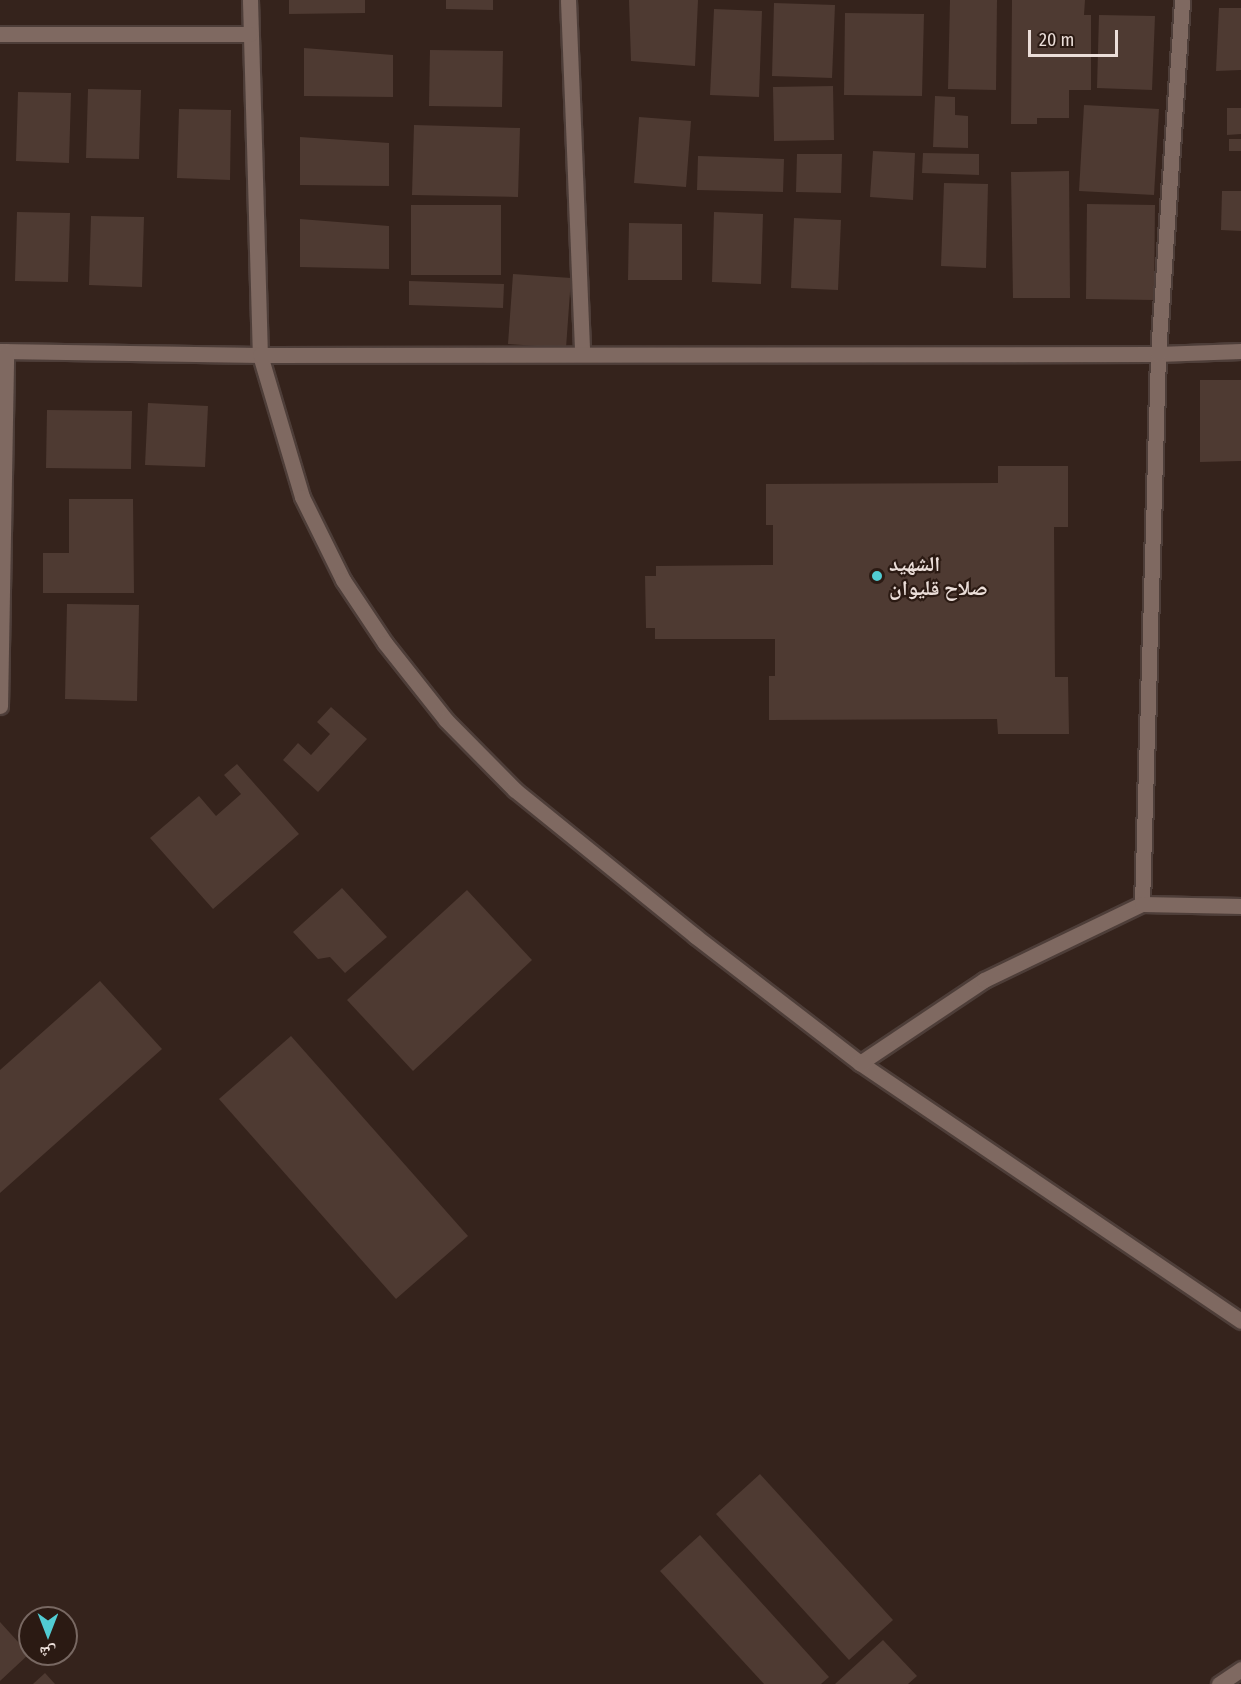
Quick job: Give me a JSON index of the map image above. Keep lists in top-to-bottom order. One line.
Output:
{"places":["الشهيد صلاح قليوان"],"scale_bar":"20 m","north":"bottom"}
